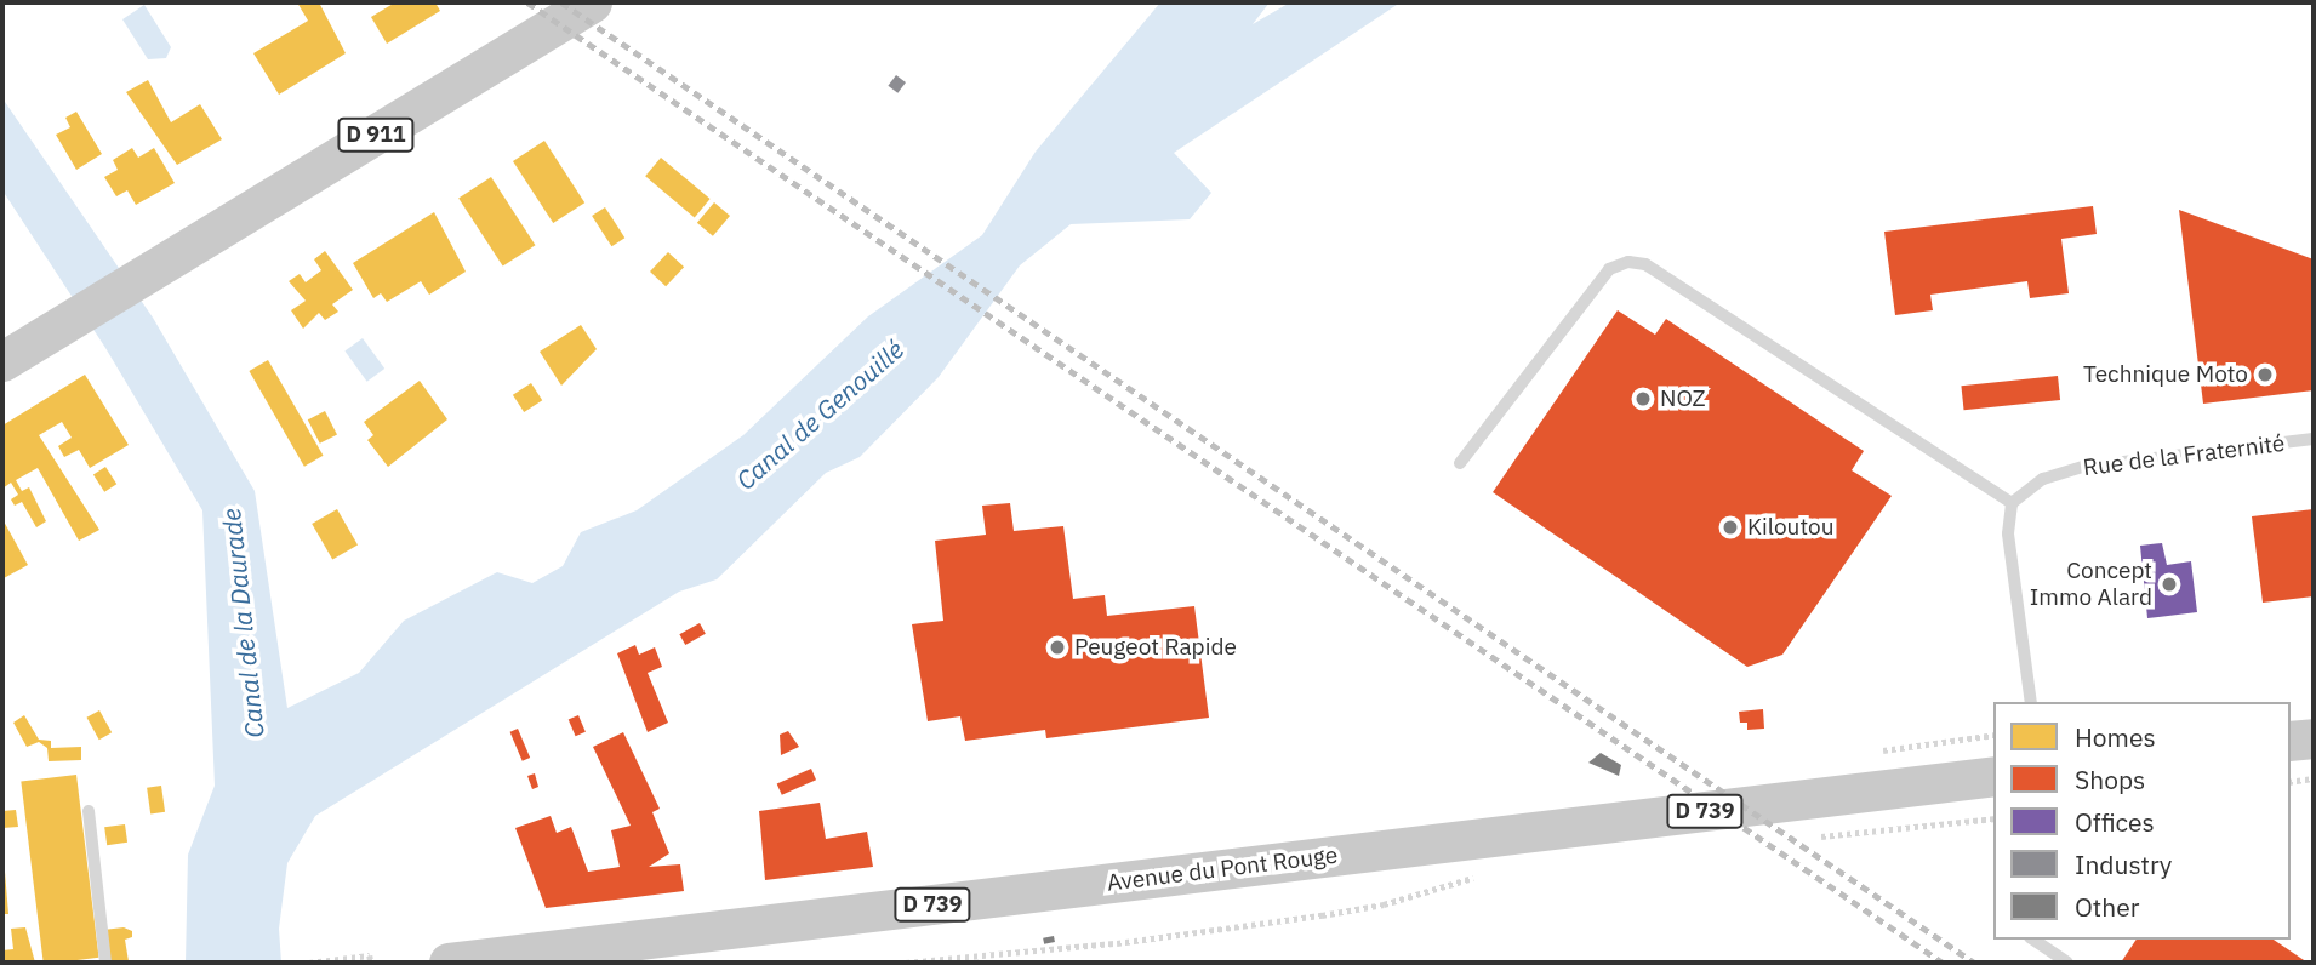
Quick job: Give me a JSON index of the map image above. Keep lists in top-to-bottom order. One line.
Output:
{"streets":{"main road":["D 911","D 739","Avenue du Pont Rouge"],"lane":["Rue de la Fraternité"]},"water":["Canal de Genouillé","Canal de la Daurade"],"places":["Technique Moto","NOZ","Kiloutou","Concept Immo Alard","Peugeot Rapide"],"legend":["Homes","Shops","Offices","Industry","Other"]}
